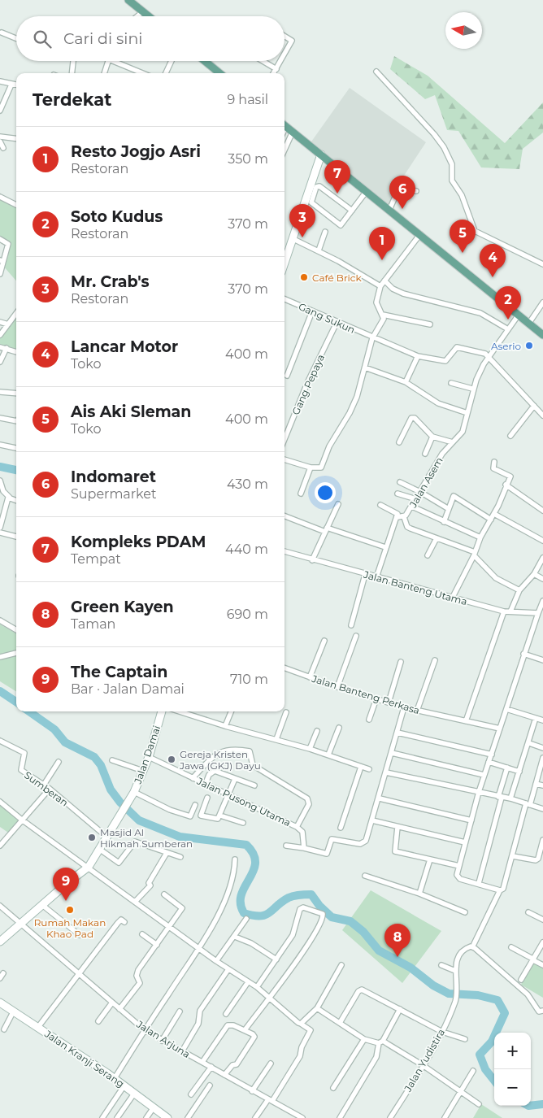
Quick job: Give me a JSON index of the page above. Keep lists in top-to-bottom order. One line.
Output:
{"streets":{"main road":["Jalan Damai","Jalan Kranji Serang"],"street":["Gang Sukun","Gang Pepaya","Jalan Asem","Jalan Banteng Utama","Jalan Banteng Perkasa","Sumberan","Jalan Pusong Utama","Jalan Arjuna","Jalan Yudistira"]},"crossings":[["Gang Sukun","Gang Pepaya"],["Gang Sukun","Jalan Asem"],["Jalan Damai","Sumberan"],["Jalan Damai","Jalan Pusong Utama"],["Jalan Damai","Jalan Arjuna"]],"places":["Café Brick","Aserio","Gereja Kristen Jawa (GKJ) Dayu","Masjid Al Hikmah Sumberan","Rumah Makan Khao Pad"],"north":"left","page":{"search":"Cari di sini","heading":["Terdekat","9 hasil"],"list":[{"mark":"1","name":"Resto Jogjo Asri","note":"Restoran","value":"350 m"},{"mark":"2","name":"Soto Kudus","note":"Restoran","value":"370 m"},{"mark":"3","name":"Mr. Crab's","note":"Restoran","value":"370 m"},{"mark":"4","name":"Lancar Motor","note":"Toko","value":"400 m"},{"mark":"5","name":"Ais Aki Sleman","note":"Toko","value":"400 m"},{"mark":"6","name":"Indomaret","note":"Supermarket","value":"430 m"},{"mark":"7","name":"Kompleks PDAM","note":"Tempat","value":"440 m"},{"mark":"8","name":"Green Kayen","note":"Taman","value":"690 m"},{"mark":"9","name":"The Captain","note":"Bar · Jalan Damai","value":"710 m"}],"pins":["7","6","3","5","1","4","2","9","8"],"map_buttons":["+","−"]}}
